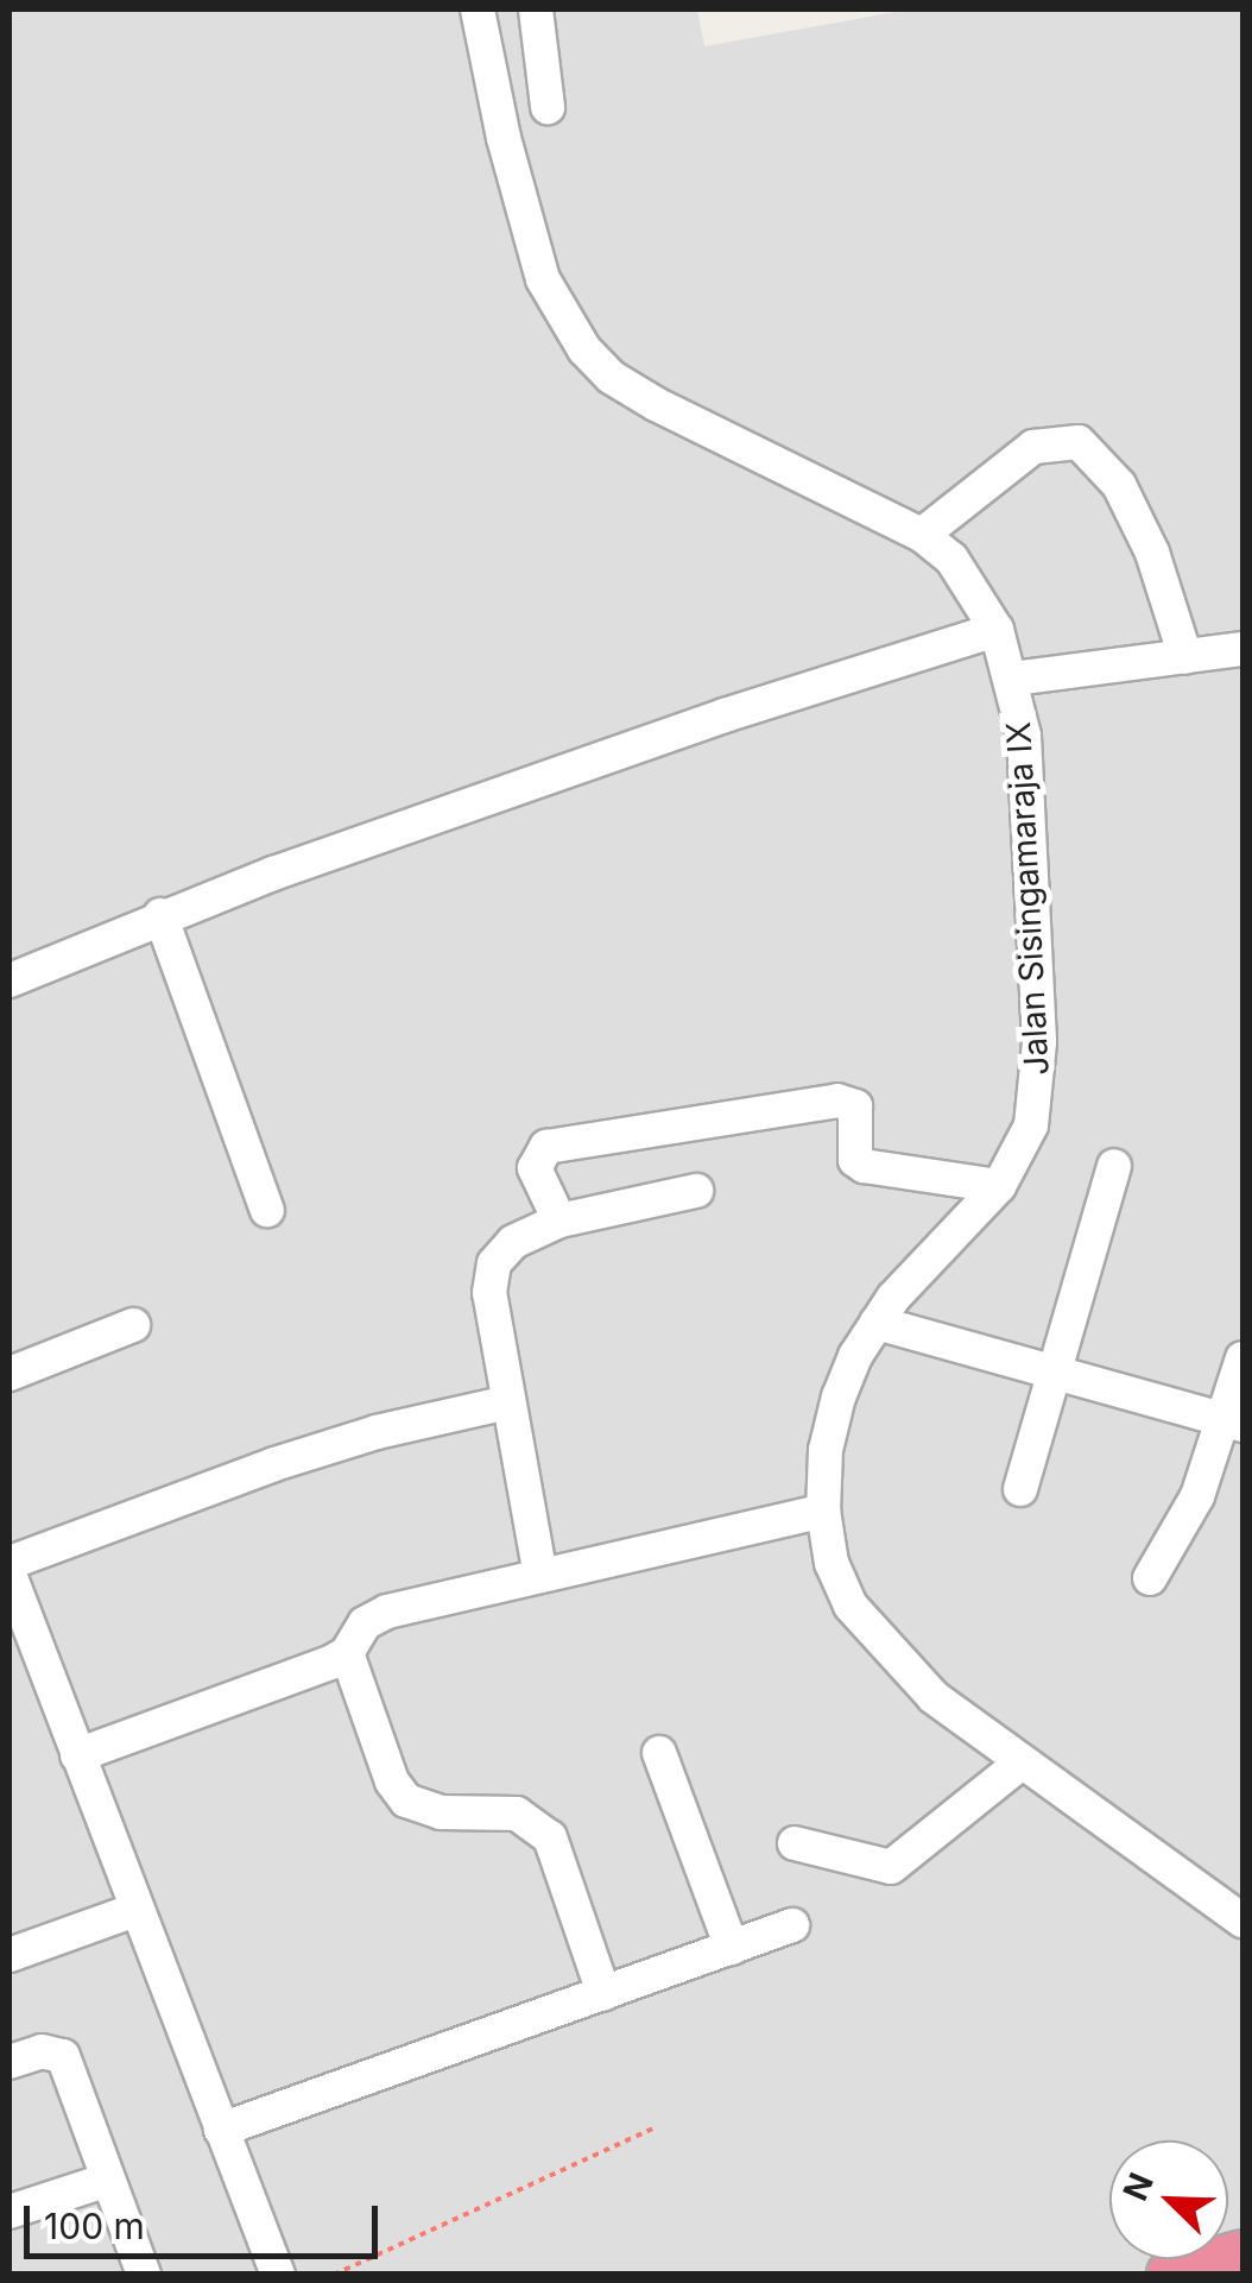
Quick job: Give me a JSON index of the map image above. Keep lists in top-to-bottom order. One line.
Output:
{"streets":{"street":["Jalan Sisingamaraja IX"]},"scale_bar":"100 m","north":"top left"}
